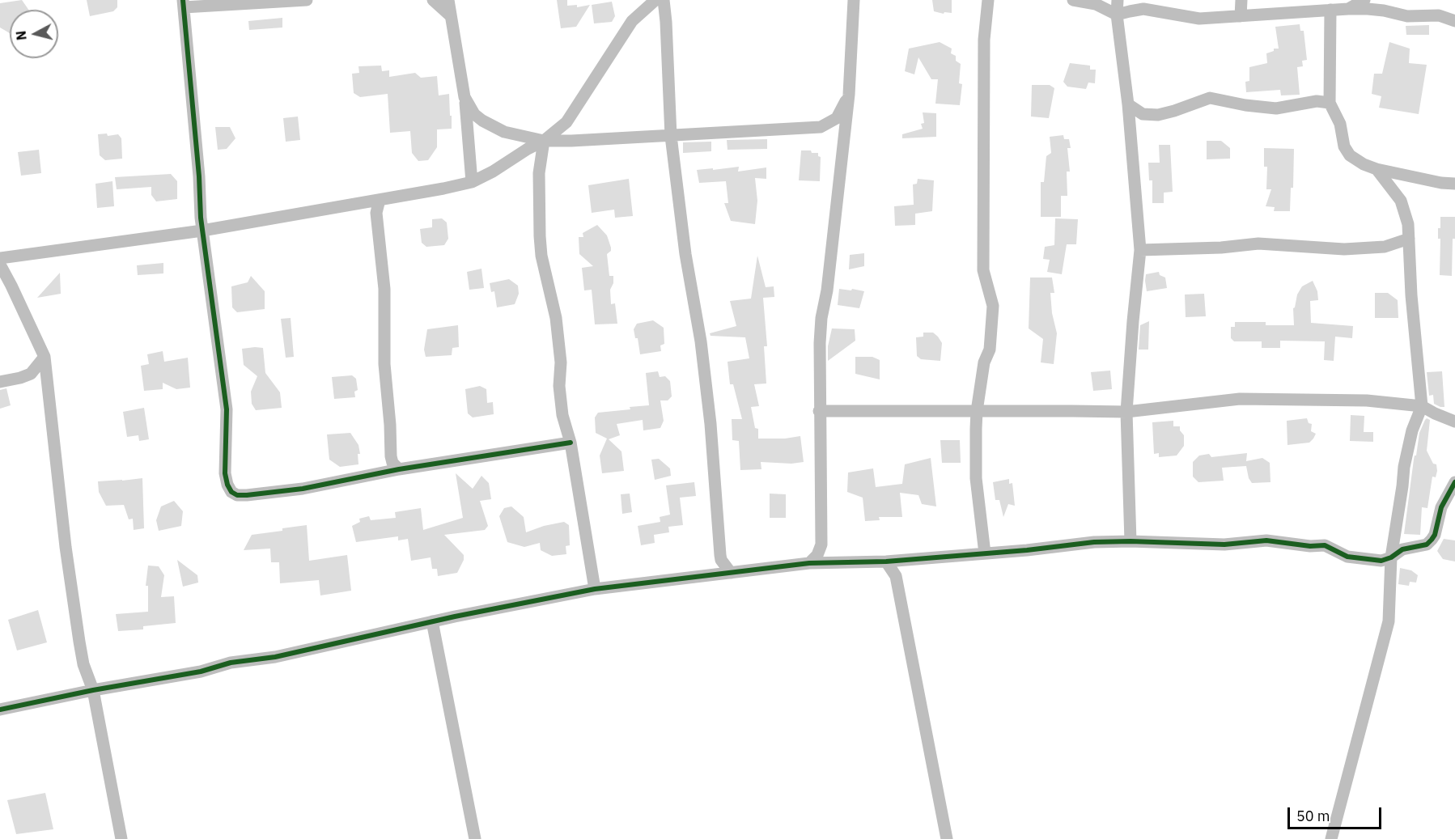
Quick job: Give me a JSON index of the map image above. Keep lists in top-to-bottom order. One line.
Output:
{"scale_bar":"50 m","north":"left"}
